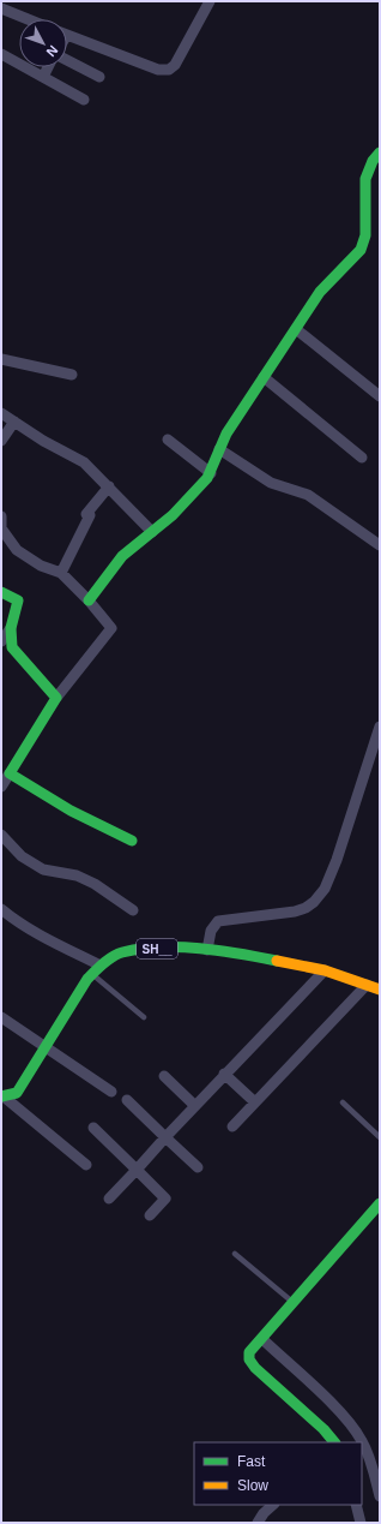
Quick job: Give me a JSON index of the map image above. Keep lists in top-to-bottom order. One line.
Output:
{"streets":{"street":["SH__"]},"legend":["Fast","Slow"],"north":"bottom right"}
